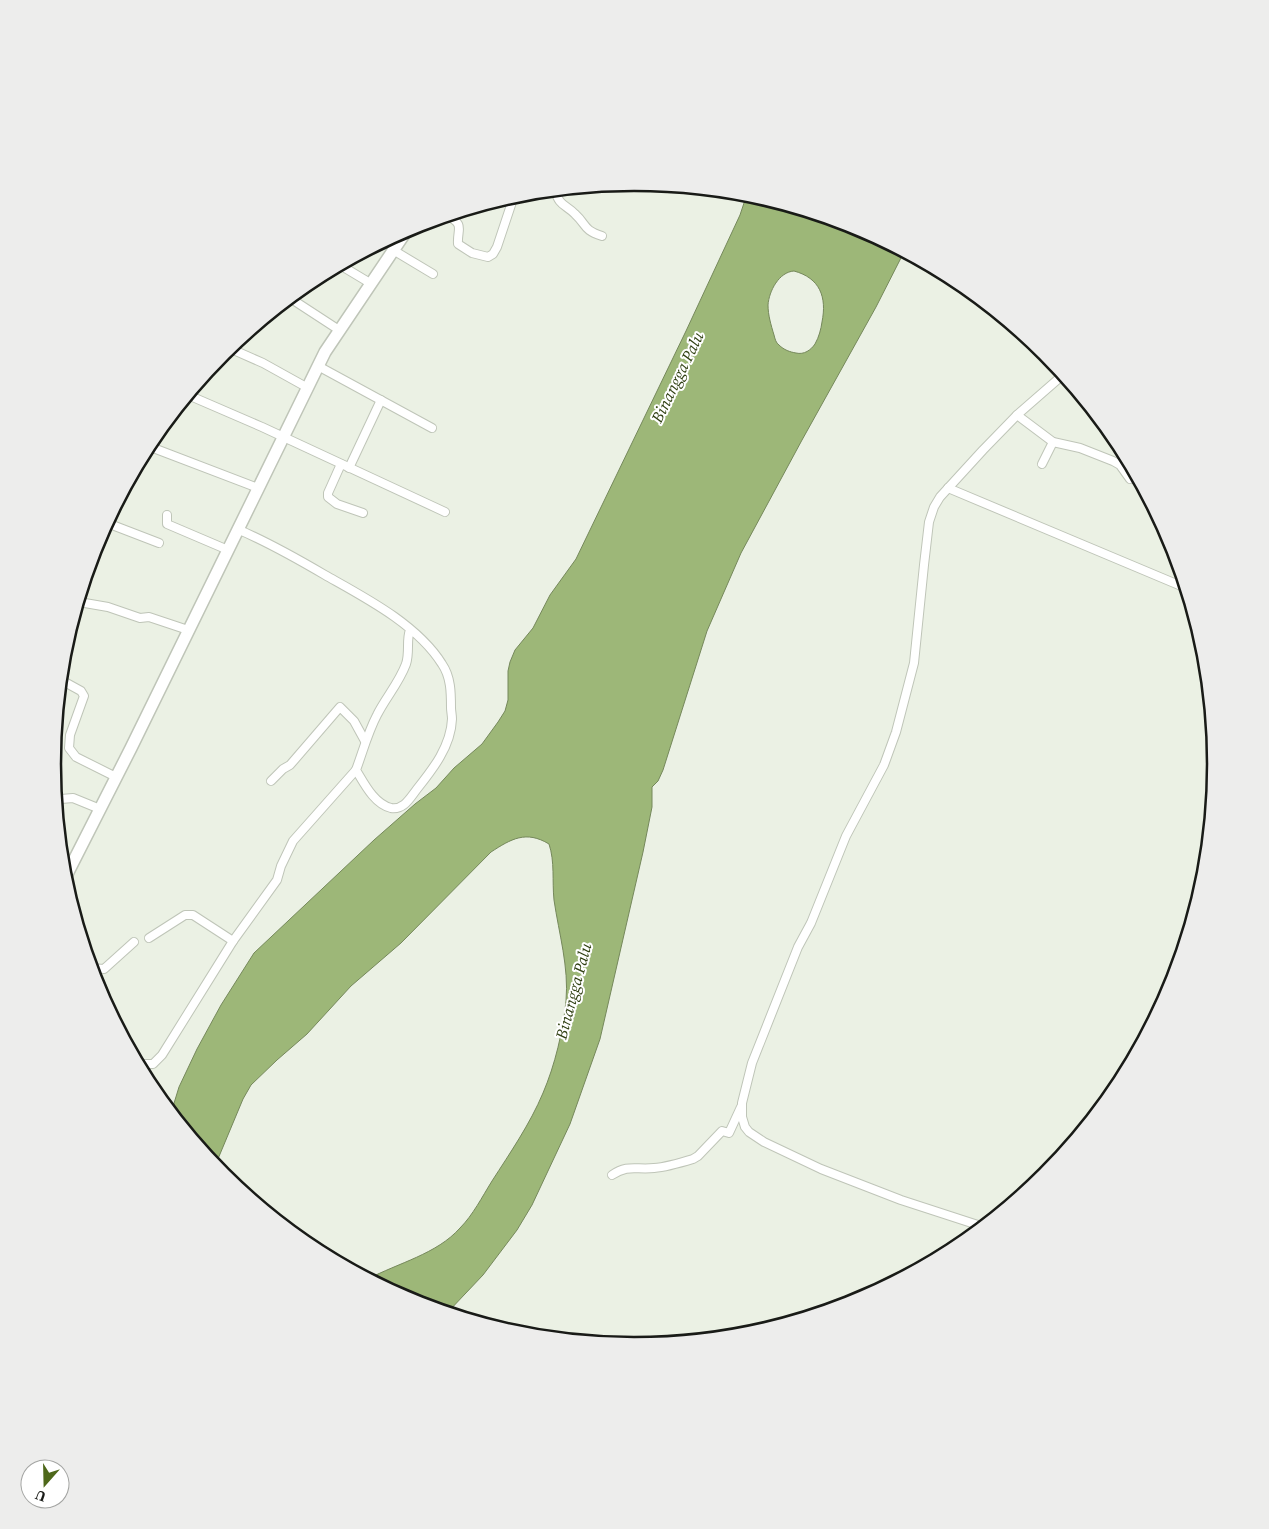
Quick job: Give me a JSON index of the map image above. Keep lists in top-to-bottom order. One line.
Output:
{"water":["Binangga Palu"],"north":"bottom"}
